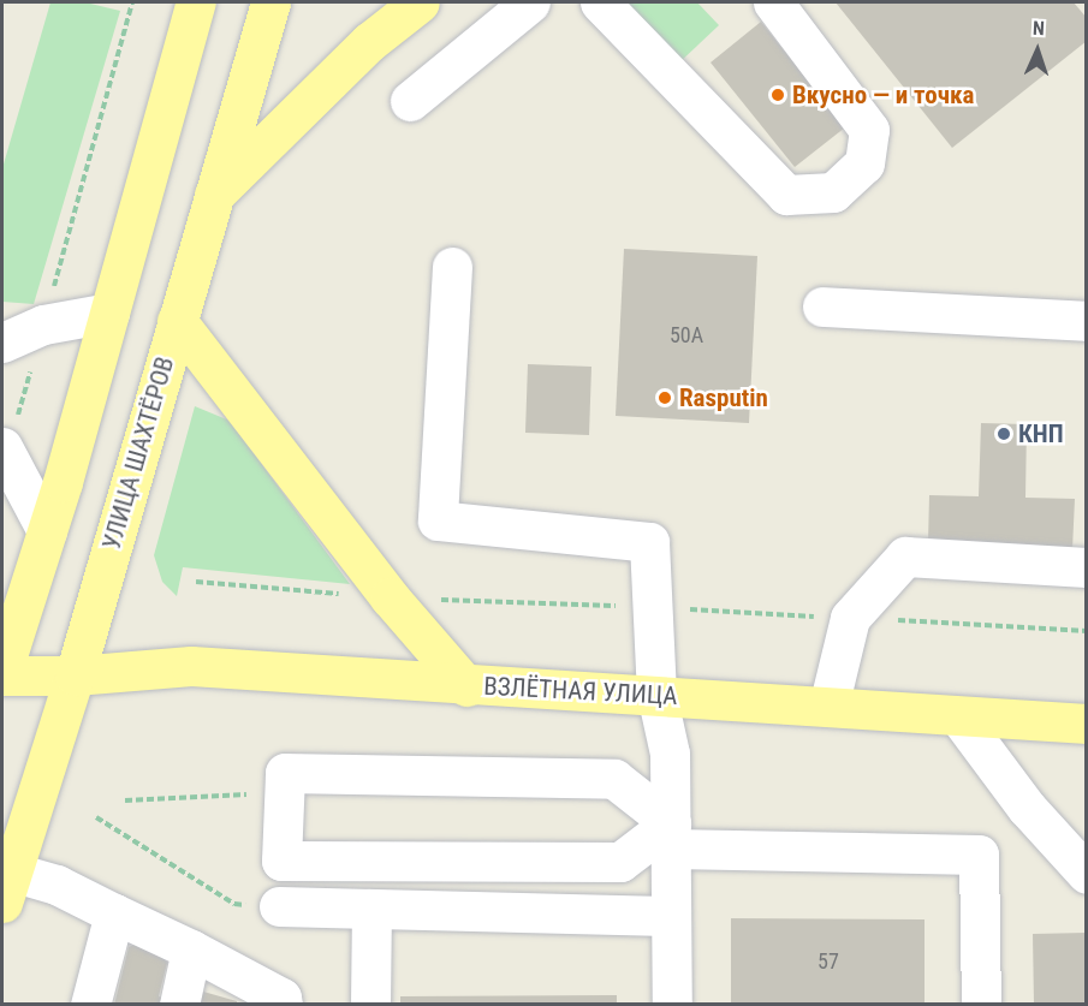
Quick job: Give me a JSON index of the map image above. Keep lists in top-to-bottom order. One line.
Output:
{"streets":{"main road":["УЛИЦА ШАХТЁРОВ","ВЗЛЁТНАЯ УЛИЦА"]},"crossings":[["УЛИЦА ШАХТЁРОВ","ВЗЛЁТНАЯ УЛИЦА"]],"places":["Вкусно — и точка","Rasputin","КНП"],"house_numbers":["50А","57"],"north":"top"}
